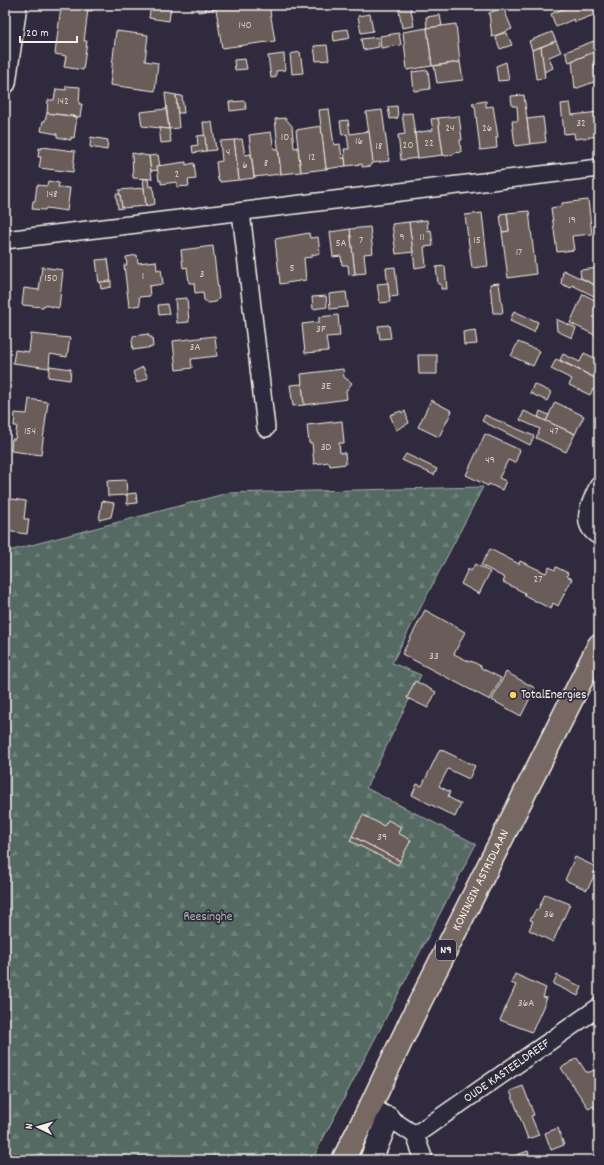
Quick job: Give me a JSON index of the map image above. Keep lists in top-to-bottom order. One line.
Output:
{"streets":{"main road":["KONINGIN ASTRIDLAAN","N9"],"street":["OUDE KASTEELDREEF"]},"parks":["Reesinghe"],"places":["TotalEnergies"],"house_numbers":["140","142","32","24","26","10","16","22","20","18","4","12","8","6","2","148","19","9","11","7","15","5A","17","5","3","1","150","3F","3A","3E","154","47","3D","49","27","33","39","36","36A"],"scale_bar":"20 m","north":"left"}
